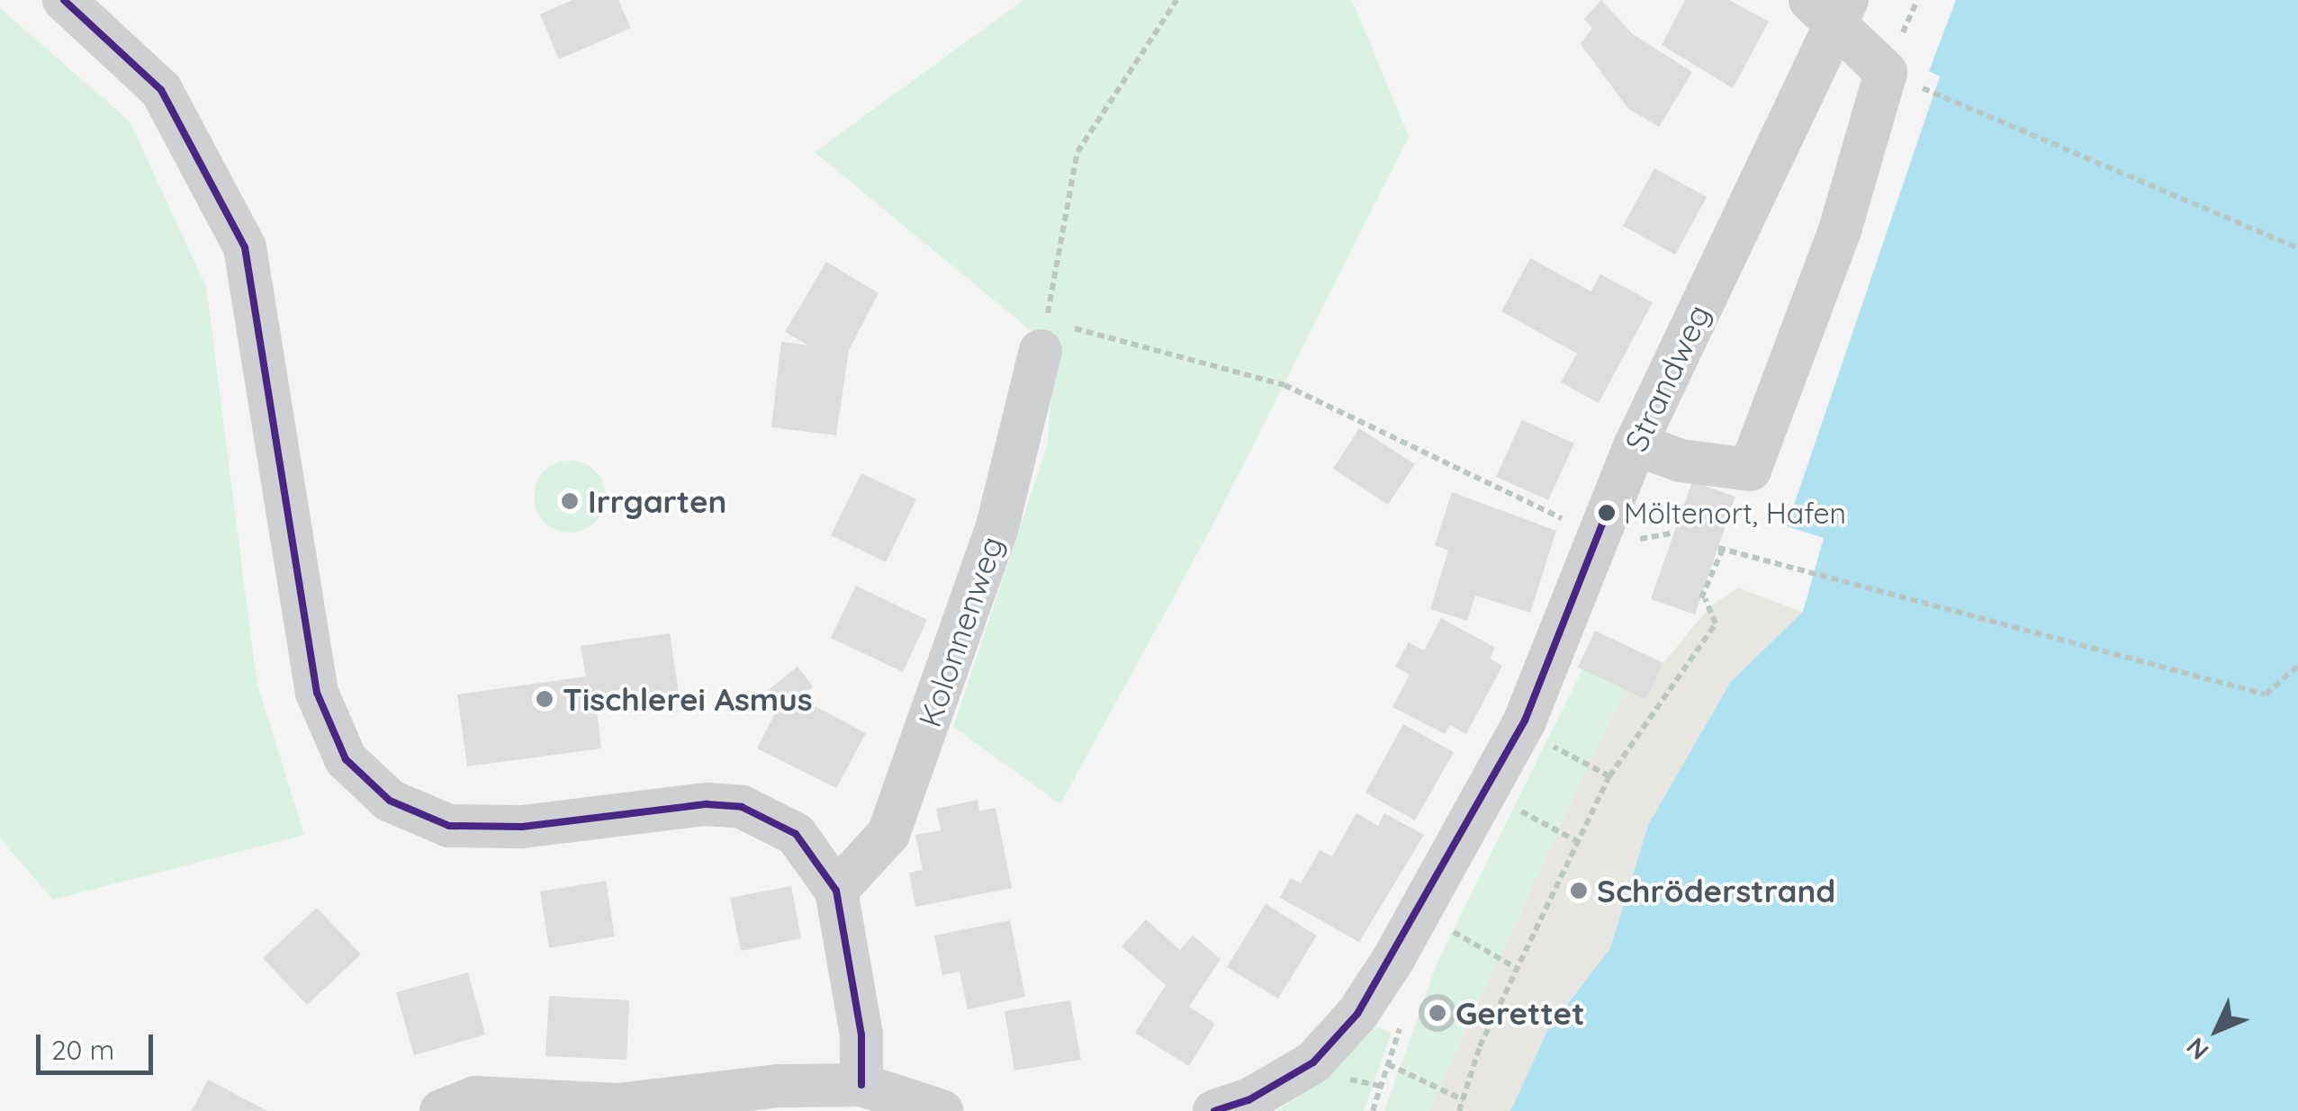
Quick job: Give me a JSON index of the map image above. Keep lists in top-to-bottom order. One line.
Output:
{"streets":{"street":["Strandweg","Kolonnenweg"]},"places":["Irrgarten","Möltenort, Hafen","Tischlerei Asmus","Schröderstrand","Gerettet"],"scale_bar":"20 m","north":"bottom left"}
